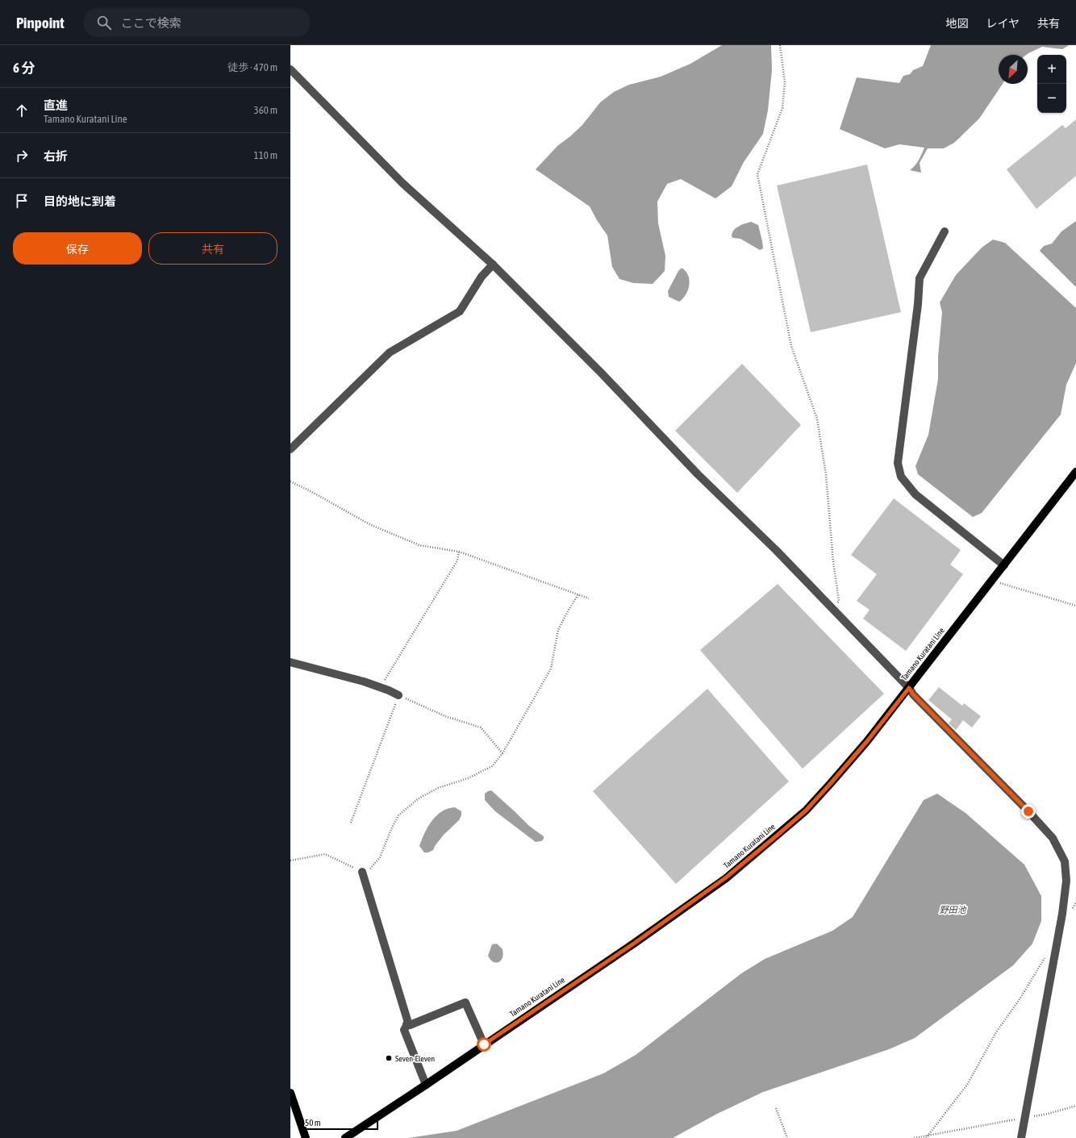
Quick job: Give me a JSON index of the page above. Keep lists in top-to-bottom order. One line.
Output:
{"streets":{"main road":["Tamano Kuratani Line"]},"water":["野田池"],"places":["Seven-Eleven"],"scale_bar":"50 m","north":"bottom left","page":{"header":"Pinpoint","search":"ここで検索","nav":["地図","レイヤ","共有"],"heading":["6 分","徒歩 · 470 m"],"map_buttons":["+","−"],"list":[["直進","Tamano Kuratani Line","360 m"],["右折","110 m"],"目的地に到着"],"buttons":["保存","共有"],"scale":"50 m"}}
